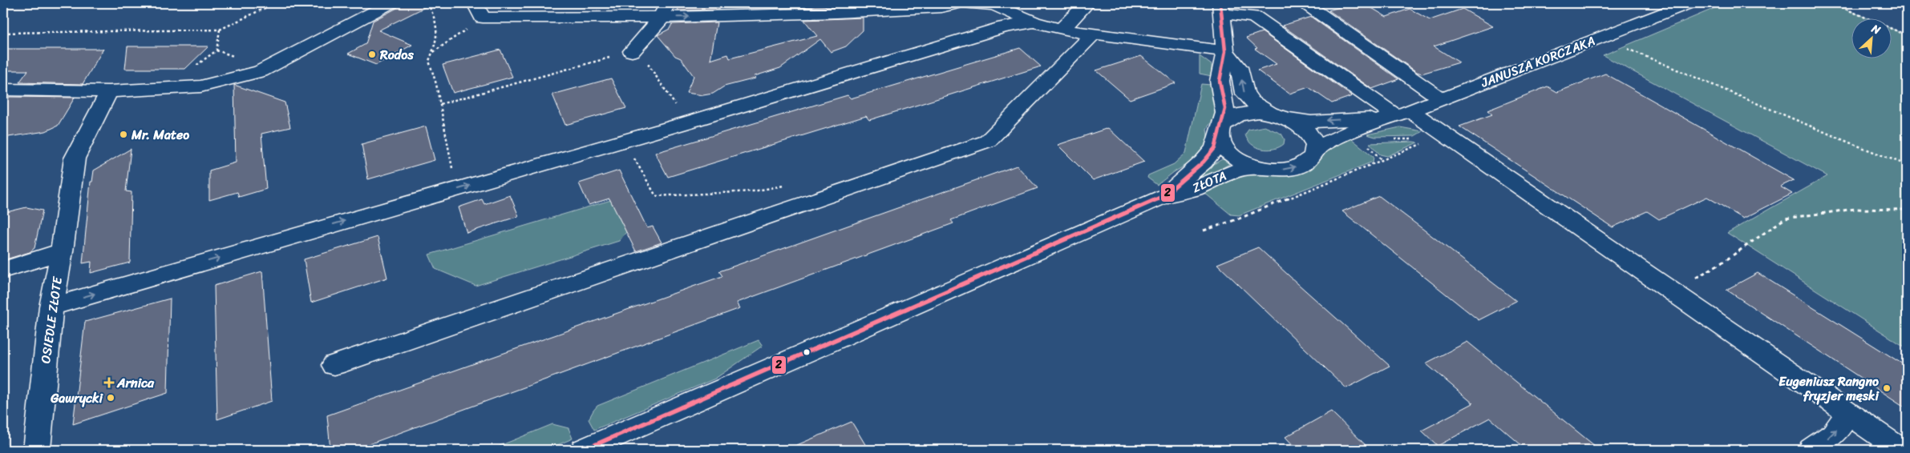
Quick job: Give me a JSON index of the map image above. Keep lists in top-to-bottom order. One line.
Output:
{"streets":{"street":["JANUSZA KORCZAKA","ZŁOTA","OSIEDLE ZŁOTE"]},"crossings":[["JANUSZA KORCZAKA","ZŁOTA"]],"places":{"other":["Rodos","Mr. Mateo","Eugeniusz Rangno fryzjer męski","Gawrycki"],"health":["Arnica"]},"lines":["transit line 2"],"north":"top right"}
